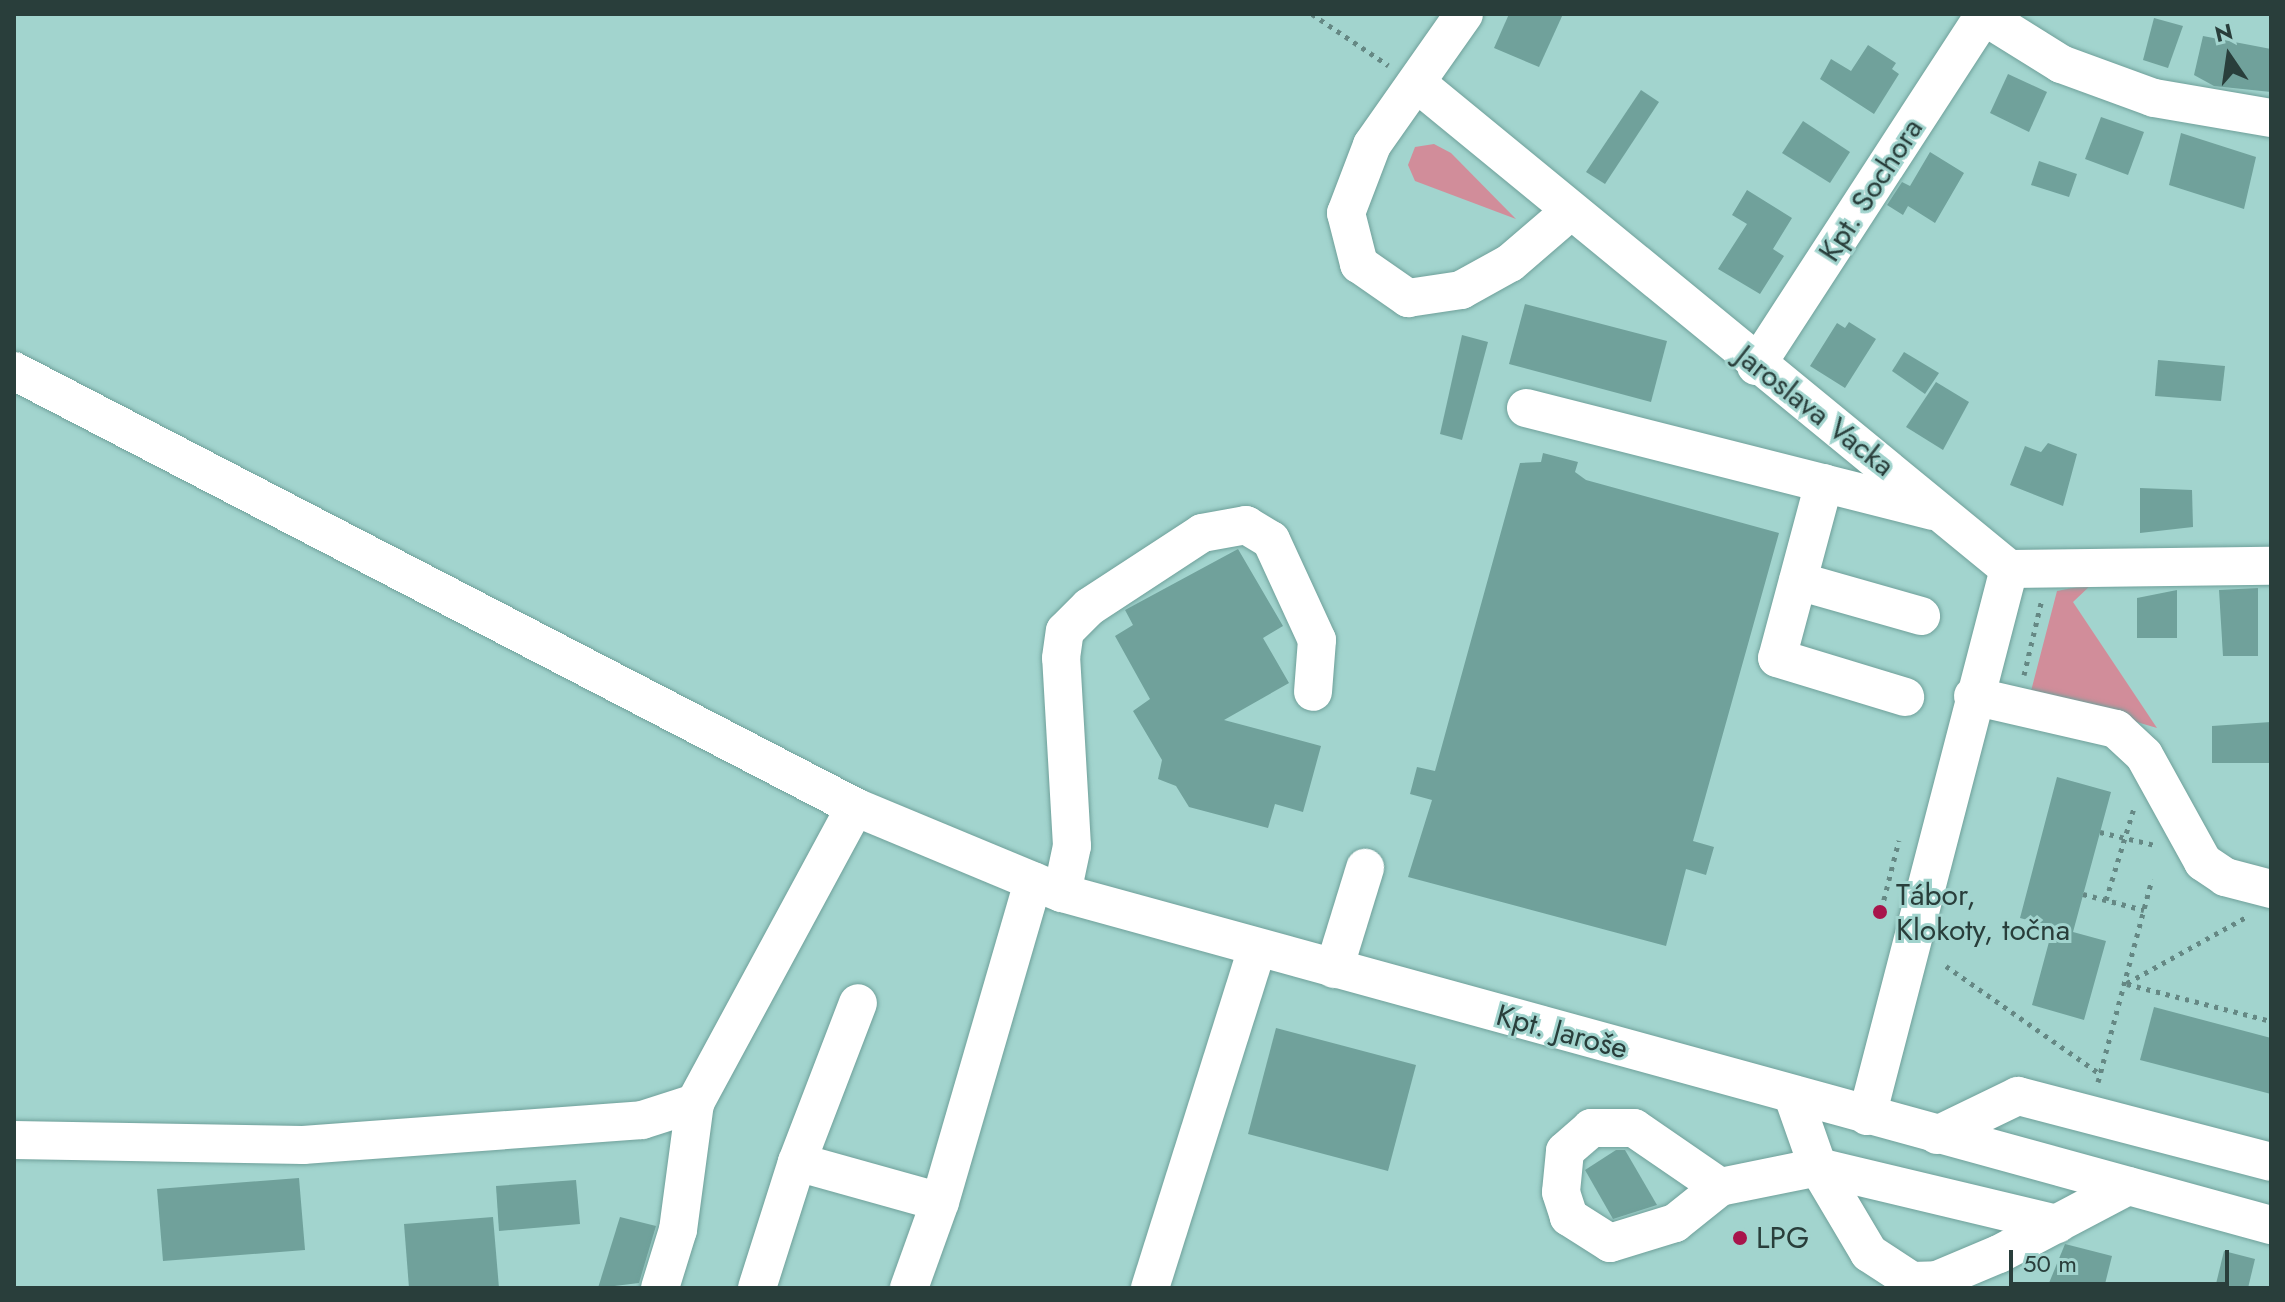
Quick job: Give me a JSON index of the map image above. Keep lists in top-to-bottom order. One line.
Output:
{"streets":{"street":["Kpt. Sochora","Jaroslava Vacka","Kpt. Jaroše"]},"crossings":[["Kpt. Sochora","Jaroslava Vacka"]],"places":["Tábor, Klokoty, točna","LPG"],"scale_bar":"50 m","north":"top"}
